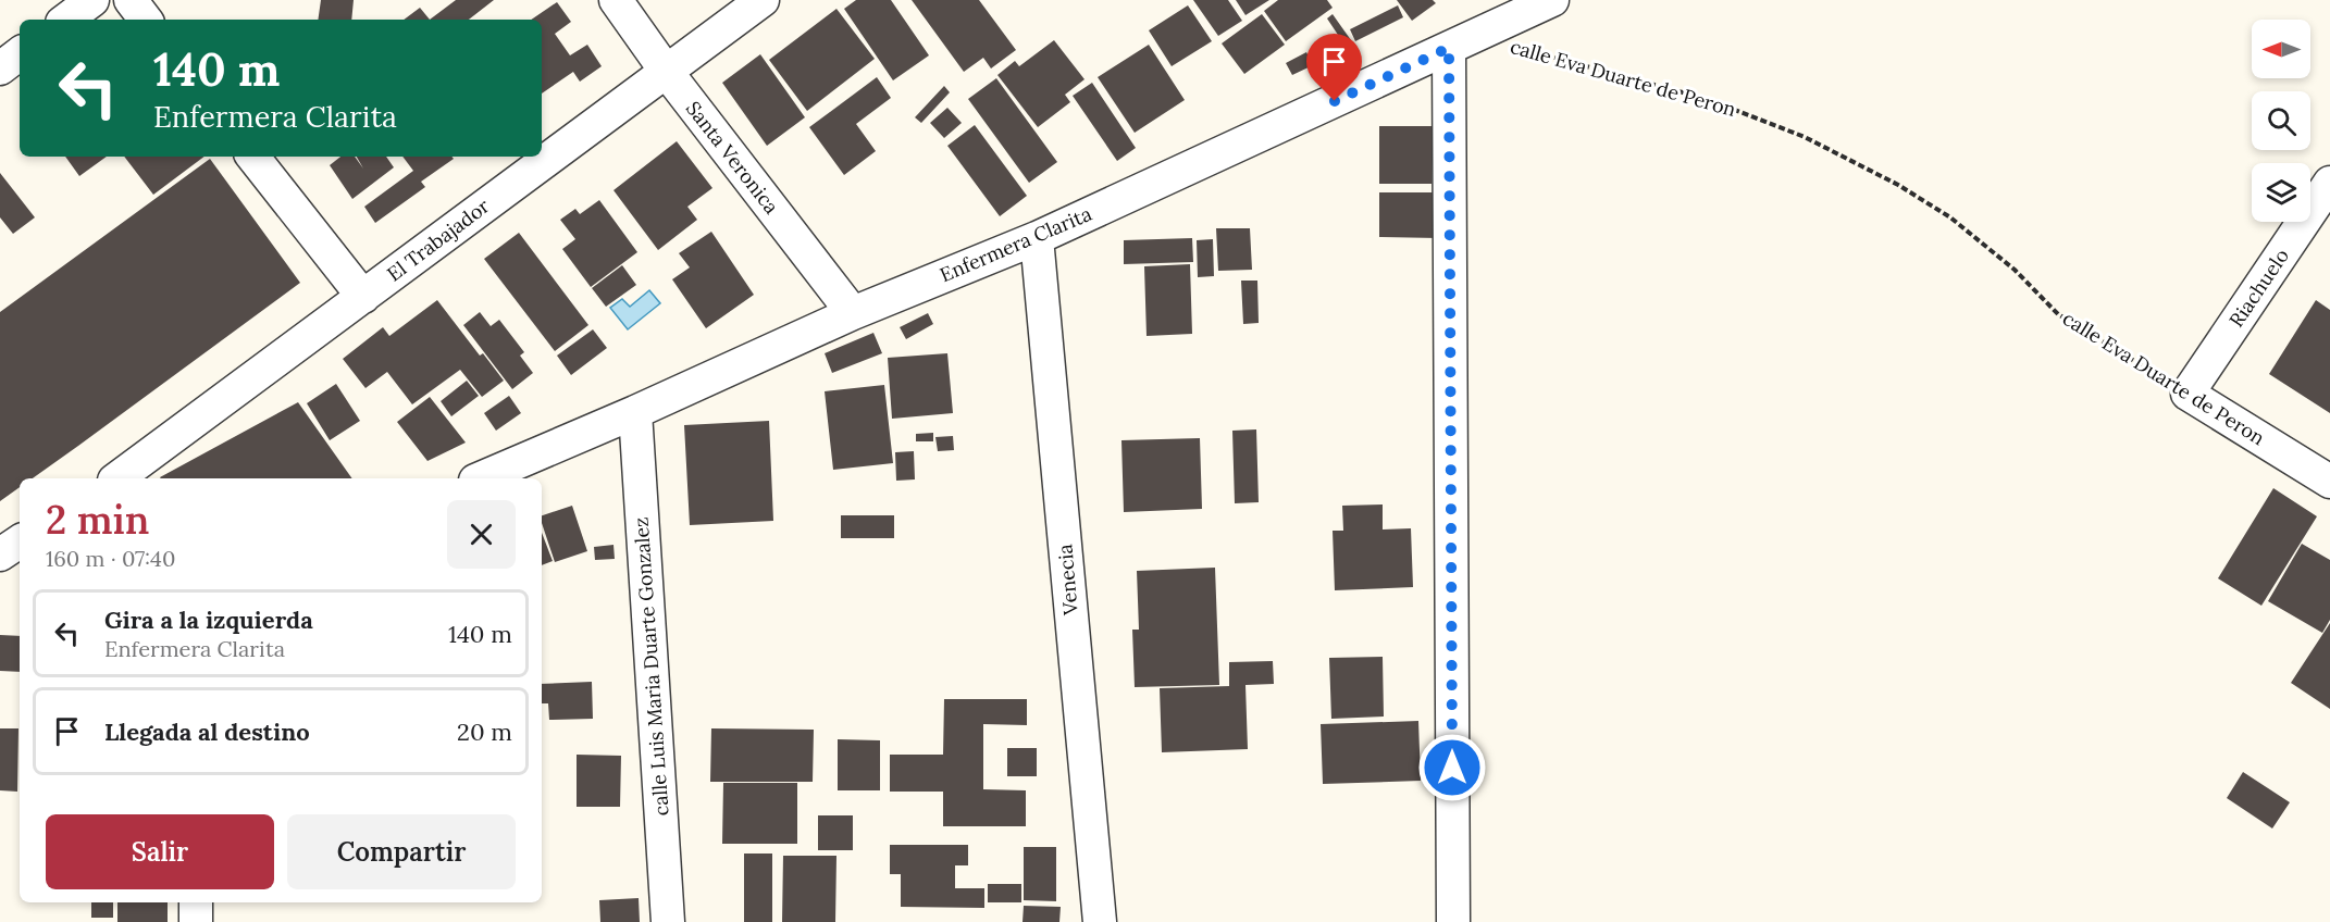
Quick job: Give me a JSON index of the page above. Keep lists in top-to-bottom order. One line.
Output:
{"streets":{"street":["calle Eva Duarte de Peron","Santa Veronica","El Trabajador","Enfermera Clarita","Riachuelo","Venecia","calle Luis Maria Duarte Gonzalez"]},"crossings":[["calle Eva Duarte de Peron","Riachuelo"],["Santa Veronica","El Trabajador"],["Santa Veronica","Enfermera Clarita"],["Enfermera Clarita","Venecia"],["Enfermera Clarita","calle Luis Maria Duarte Gonzalez"]],"north":"left","page":{"turn":["140 m","Enfermera Clarita"],"heading":["2 min","160 m · 07:40"],"list":[{"name":"Gira a la izquierda","note":"Enfermera Clarita","value":"140 m"},{"name":"Llegada al destino","value":"20 m"}],"buttons":["Salir","Compartir"]}}
